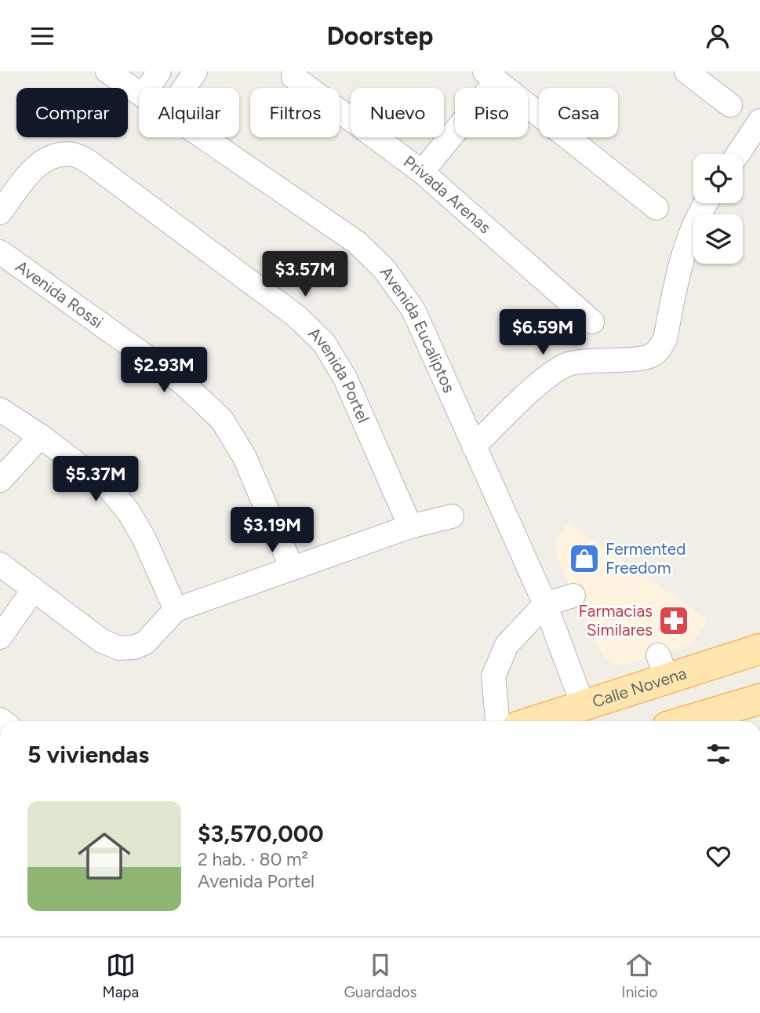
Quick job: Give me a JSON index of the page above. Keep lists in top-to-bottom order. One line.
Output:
{"streets":{"main road":["Calle Novena"],"street":["Privada Arenas","Avenida Rossi","Avenida Eucaliptos","Avenida Portel"]},"crossings":[["Avenida Eucaliptos","Calle Novena"]],"places":{"shop":["Fermented Freedom"],"pharmacy":["Farmacias Similares"]},"page":{"header":"Doorstep","chip":["Comprar","Alquilar","Filtros","Nuevo","Piso","Casa"],"price":["$3.57M","$6.59M","$2.93M","$5.37M","$3.19M"],"heading":"5 viviendas","list":[{"name":"$3,570,000","note":"2 hab. · 80 m² · Avenida Portel"}],"tabs":["Mapa","Guardados","Inicio"]}}
